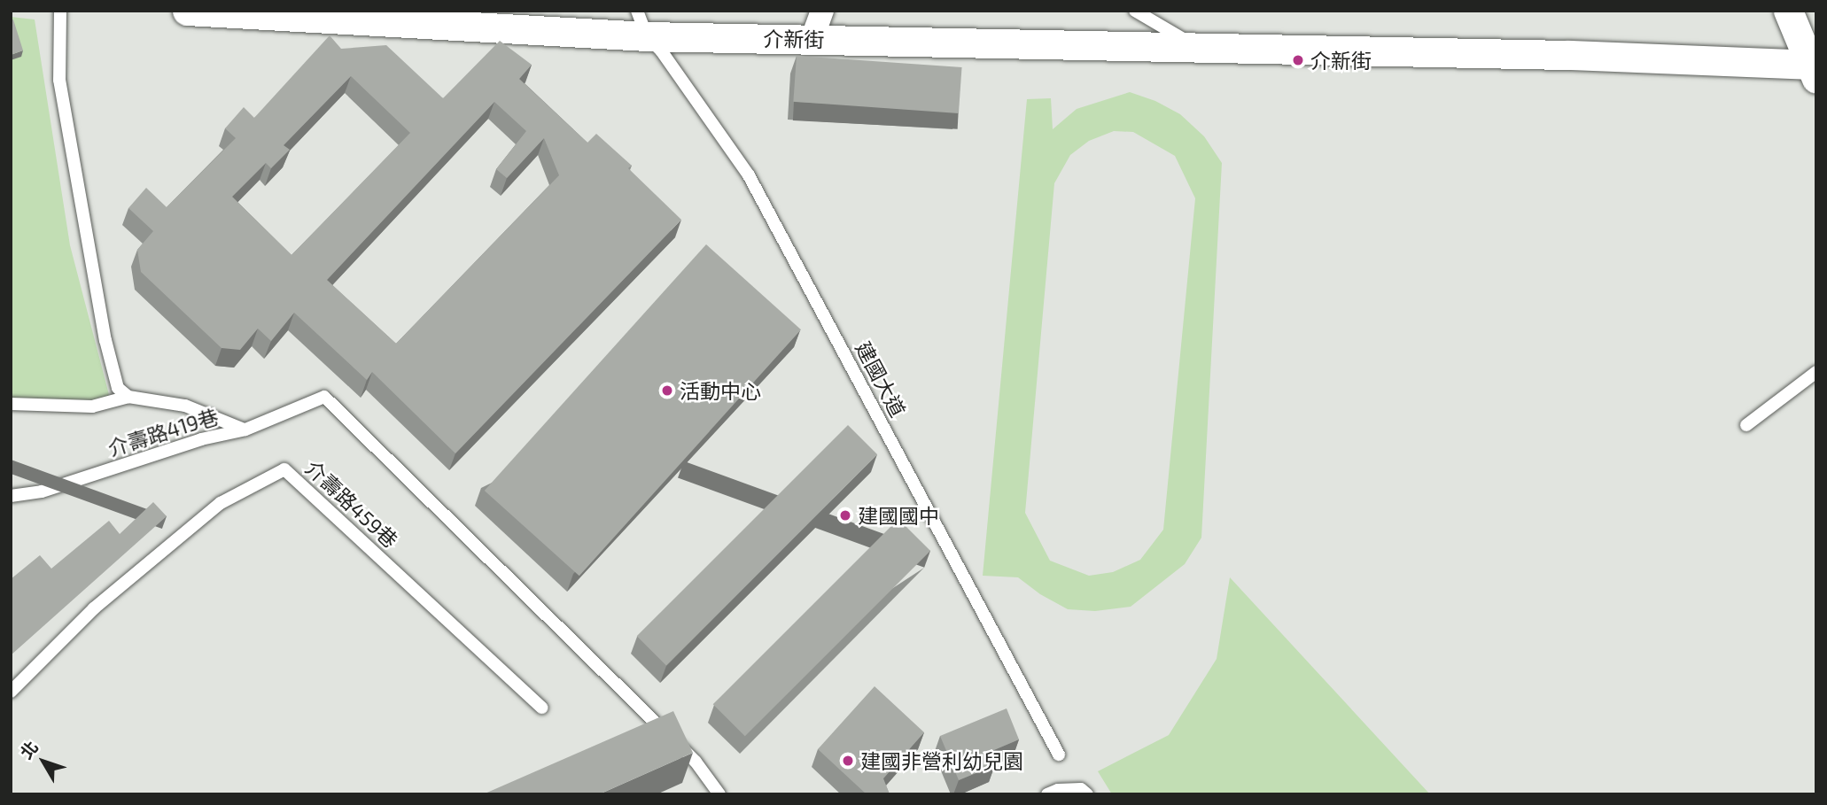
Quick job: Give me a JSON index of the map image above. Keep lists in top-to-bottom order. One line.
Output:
{"streets":{"street":["介新街"],"lane":["建國大道","介壽路419巷","介壽路459巷"]},"crossings":[["介新街","建國大道"]],"places":["介新街","活動中心","建國國中","建國非營利幼兒園"],"north":"top left"}
